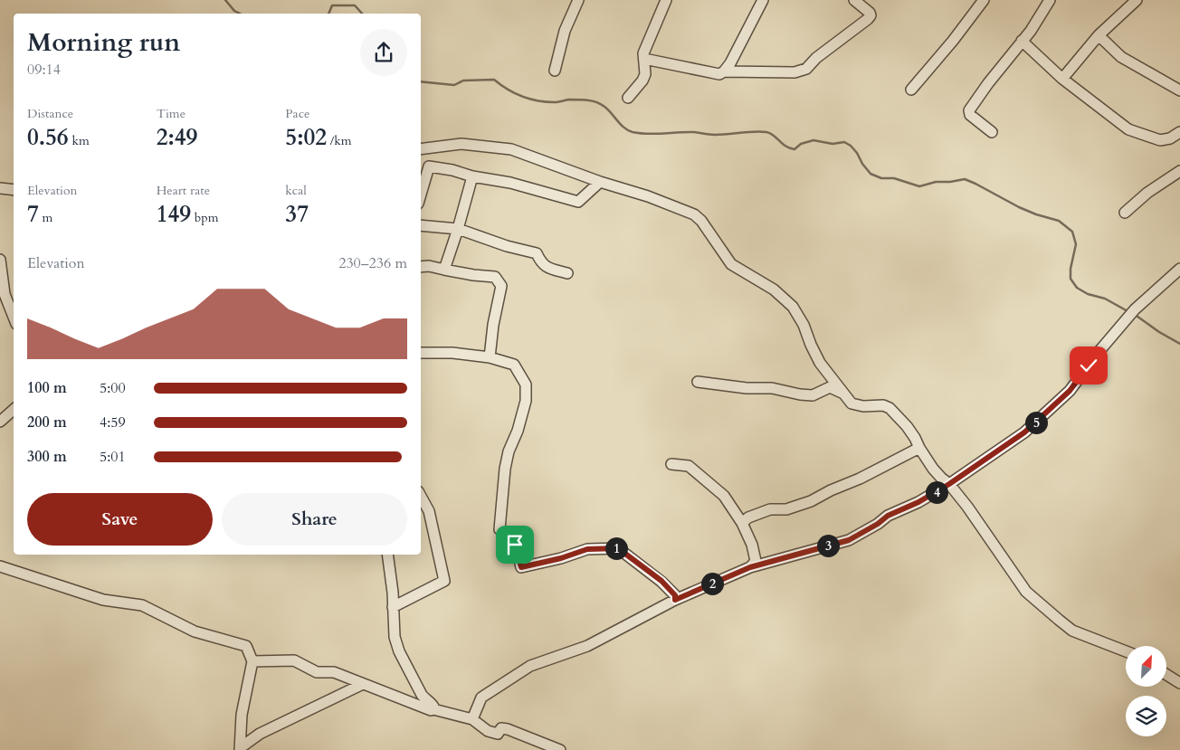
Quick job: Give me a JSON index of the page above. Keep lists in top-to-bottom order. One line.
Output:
{"north":"top right","page":{"heading":["Morning run","09:14"],"stats":[["Distance","0.56 km"],["Time","2:49"],["Pace","5:02 /km"],["Elevation","7 m"],["Heart rate","149 bpm"],["kcal","37"]],"chart":["Elevation","230–236 m"],"list":[{"name":"100 m","note":"5:00"},{"name":"200 m","note":"4:59"},{"name":"300 m","note":"5:01"}],"pins":["5","4","3","1","2"],"buttons":["Save","Share"]}}
